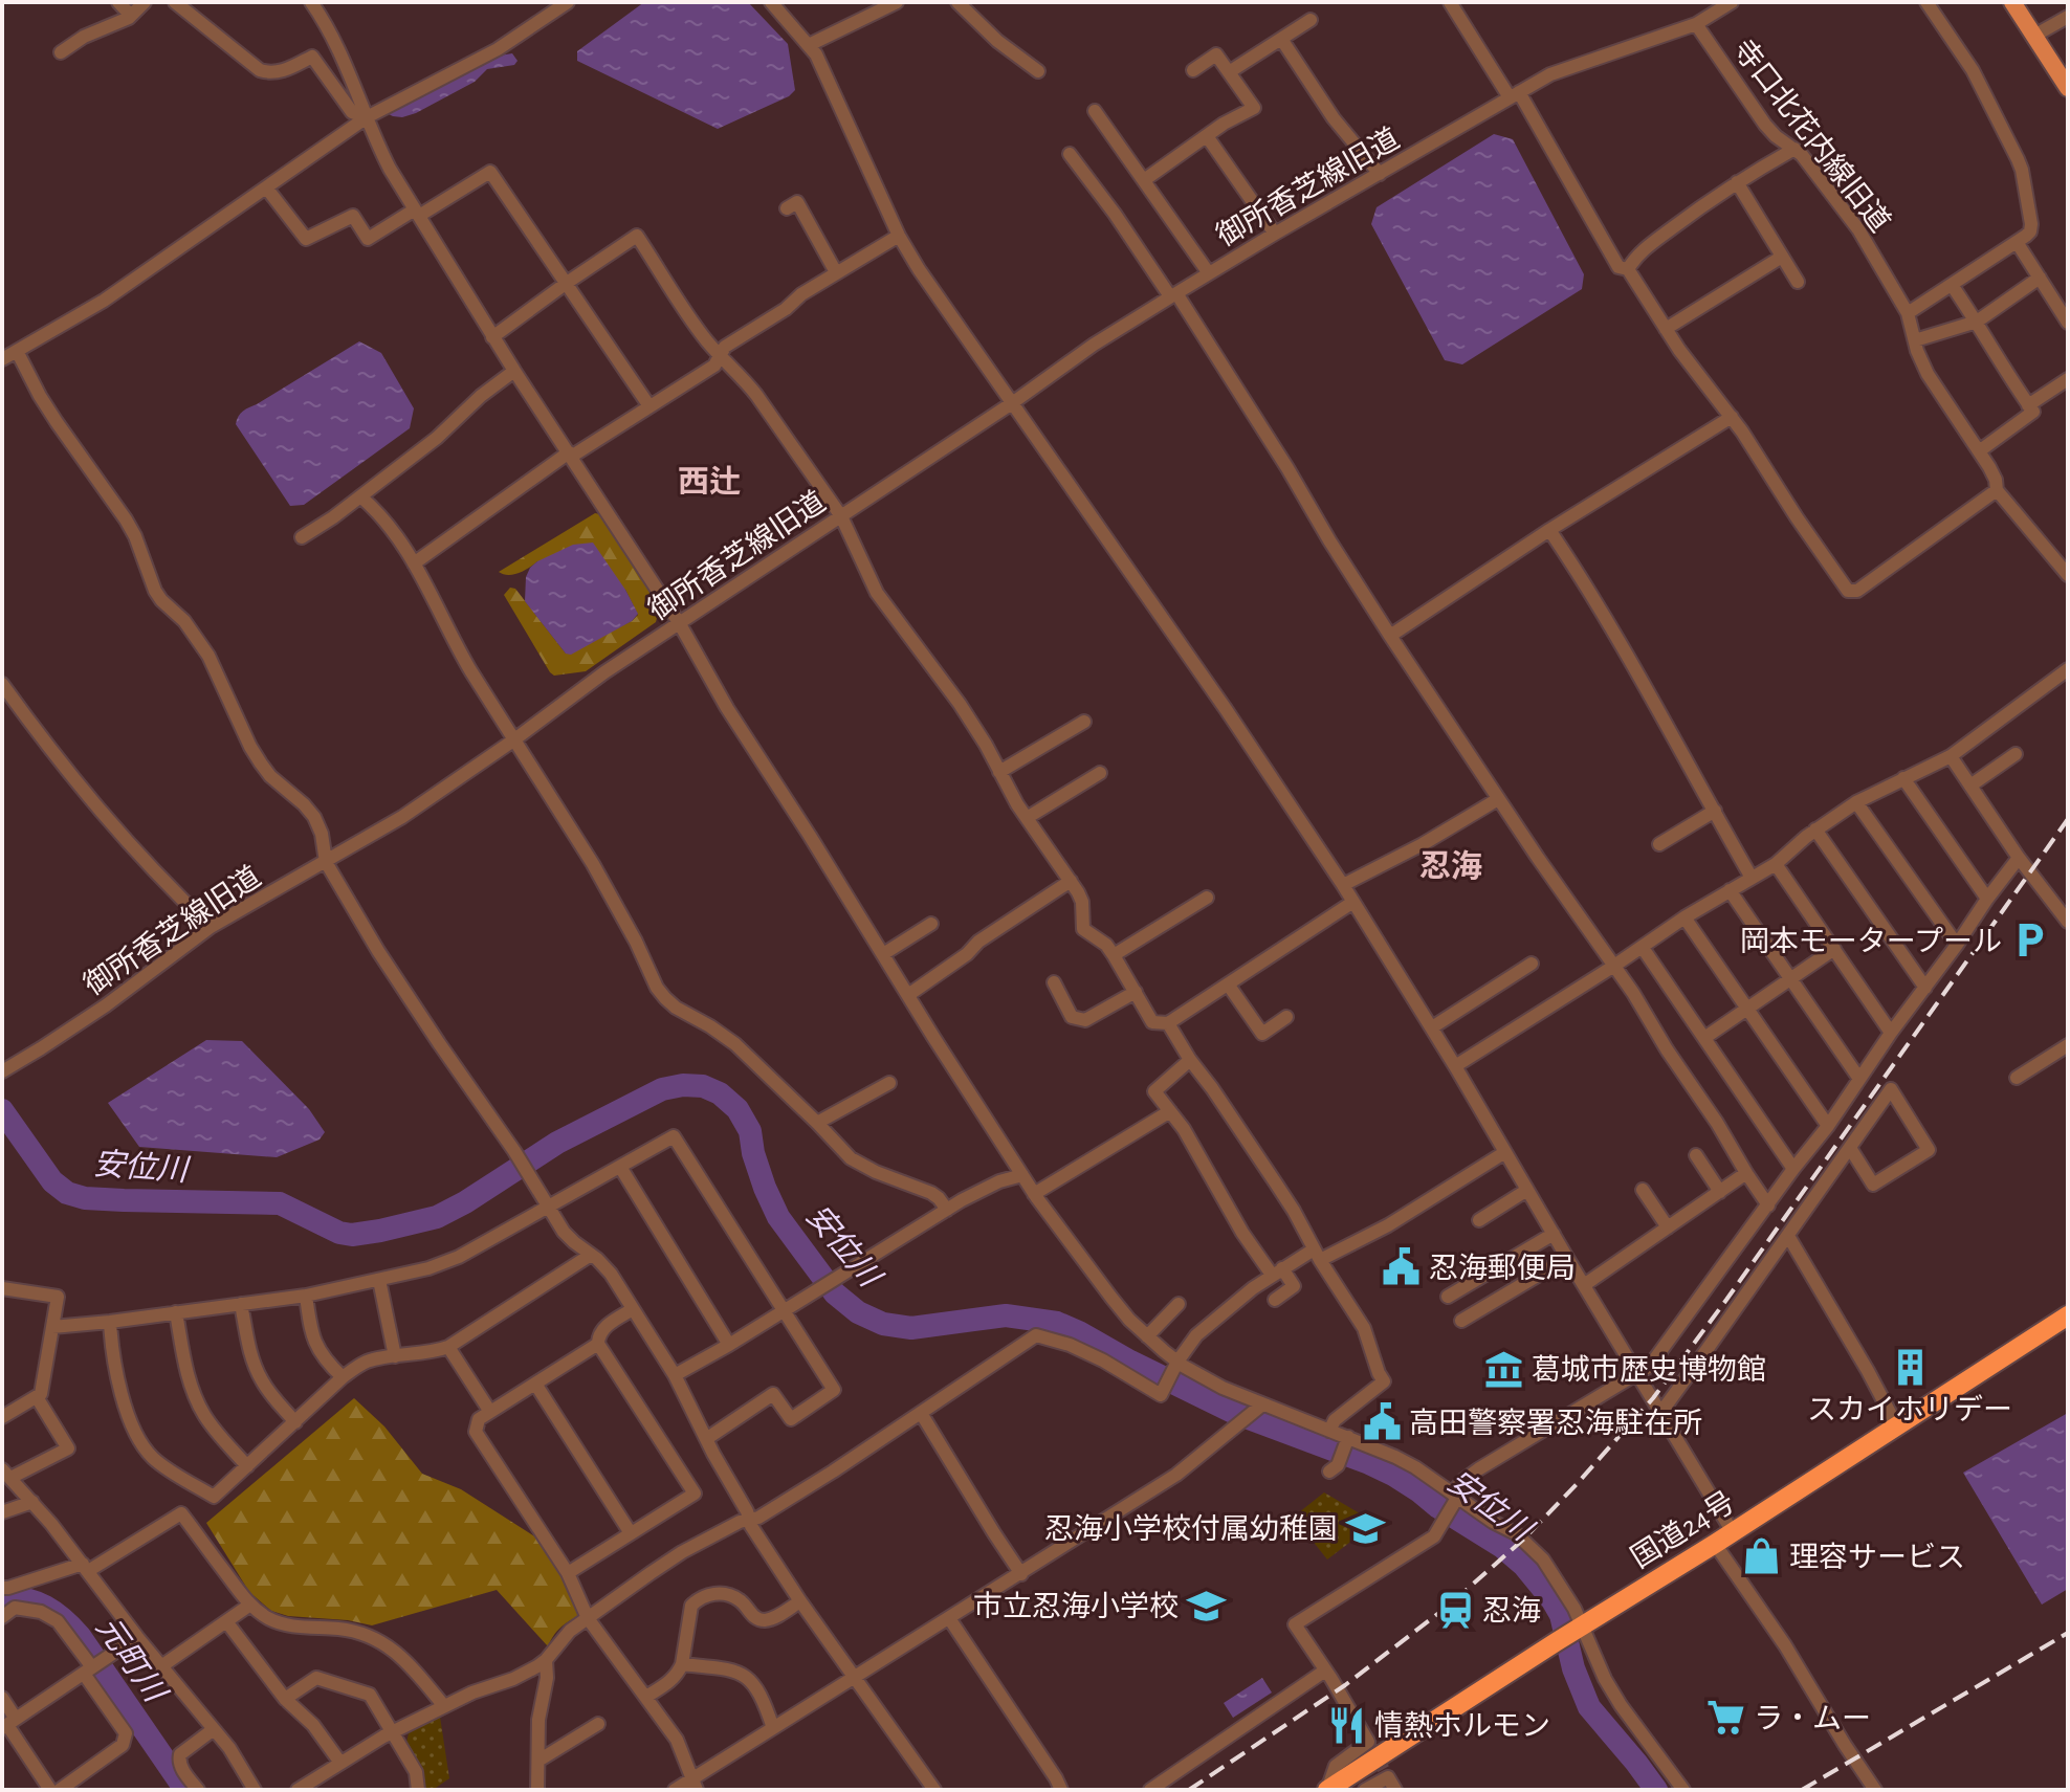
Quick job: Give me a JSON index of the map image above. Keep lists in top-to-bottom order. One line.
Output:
{"streets":{"highway":["国道24号"],"street":["寺口北花内線旧道","御所香芝線旧道"]},"crossings":[["寺口北花内線旧道","御所香芝線旧道"]],"districts":["西辻","忍海"],"water":["安位川","元町川"],"places":{"parking":["岡本モータープール"],"public building":["忍海郵便局","高田警察署忍海駐在所"],"building":["スカイホリデー"],"museum":["葛城市歴史博物館"],"school or university":["忍海小学校付属幼稚園","市立忍海小学校"],"shop":["理容サービス"],"station":["忍海"],"supermarket":["ラ・ムー"],"restaurant":["情熱ホルモン"]}}
